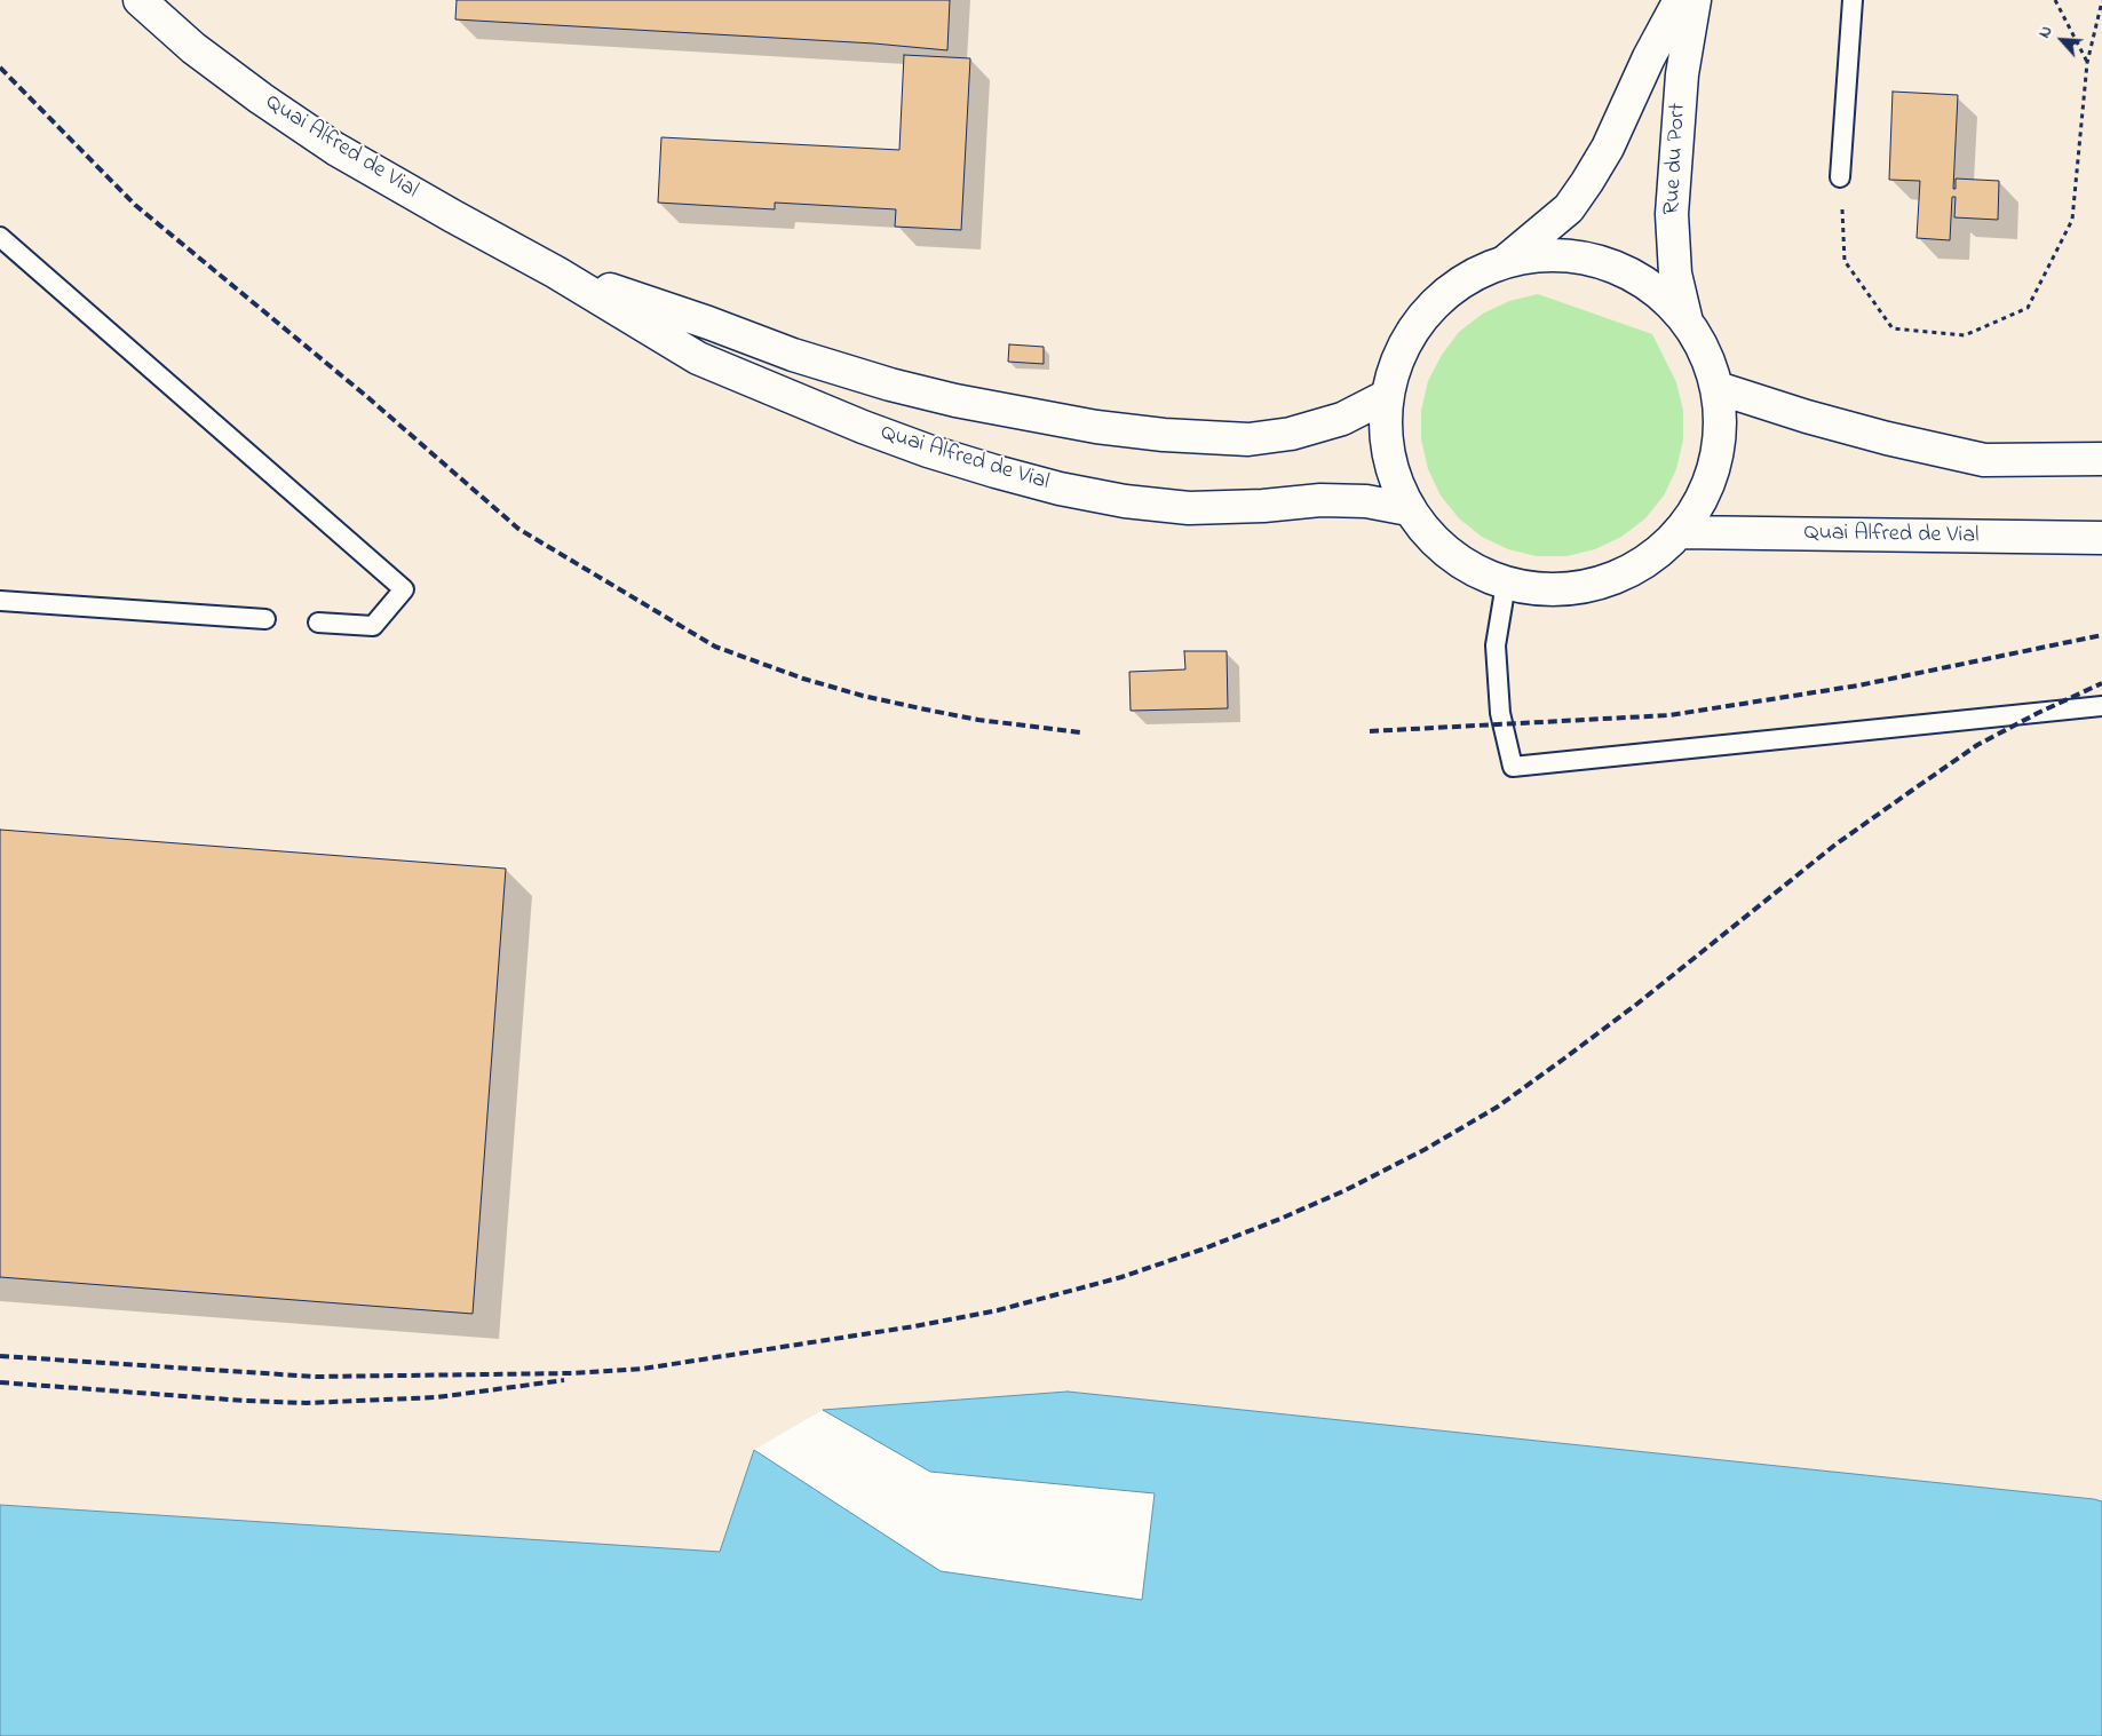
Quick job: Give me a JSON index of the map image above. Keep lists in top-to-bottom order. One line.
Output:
{"streets":{"main road":["Quai Alfred de Vial","Rue du Port"]},"north":"top left"}
